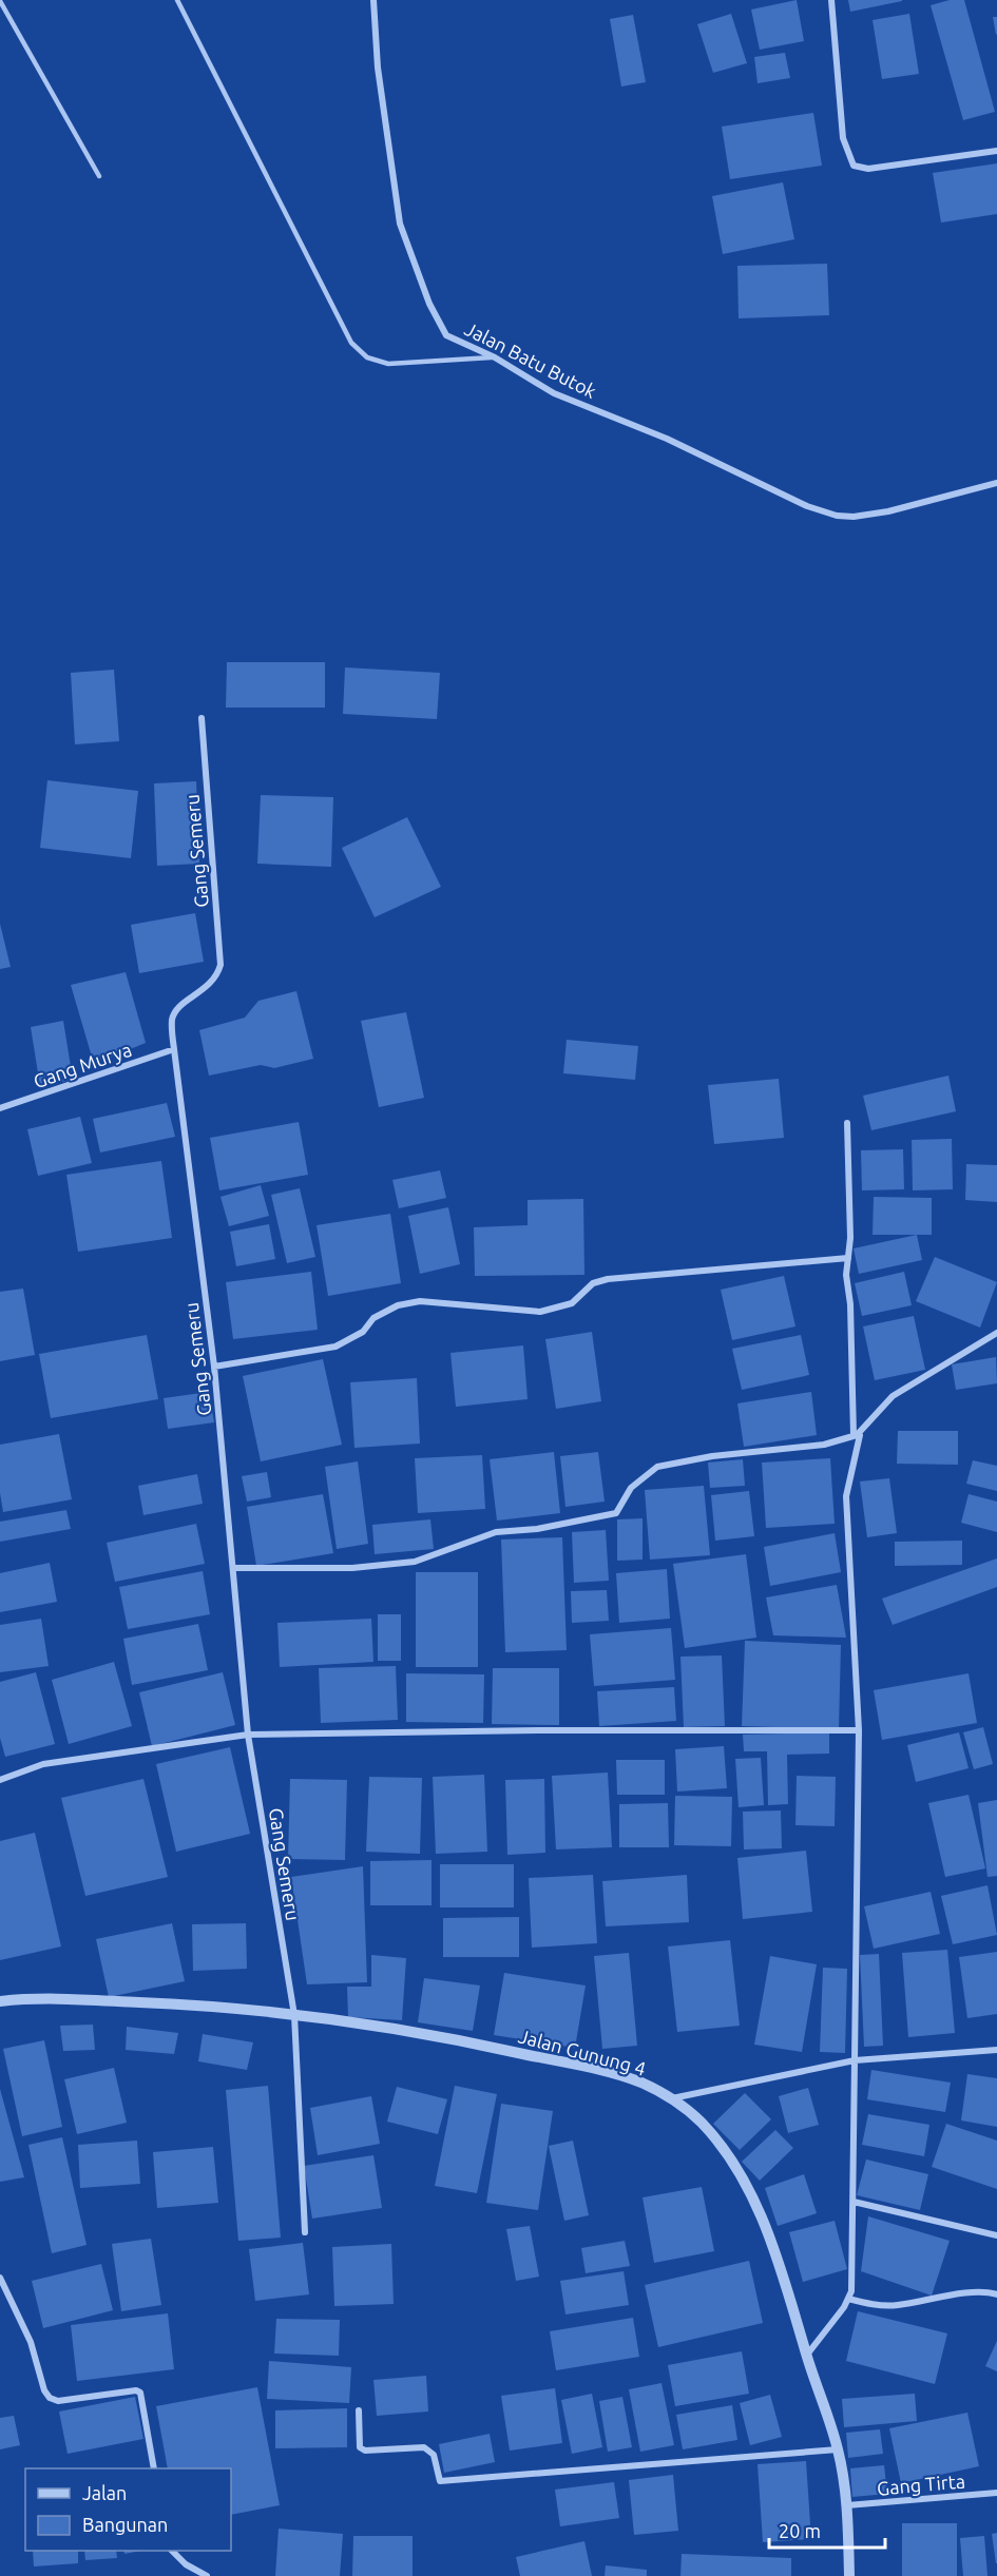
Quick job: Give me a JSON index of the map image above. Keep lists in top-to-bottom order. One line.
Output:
{"streets":{"street":["Jalan Batu Butok","Gang Semeru","Gang Murya","Jalan Gunung 4","Gang Tirta"]},"crossings":[["Gang Semeru","Gang Murya"],["Gang Semeru","Jalan Gunung 4"],["Jalan Gunung 4","Gang Tirta"]],"legend":["Jalan","Bangunan"],"scale_bar":"20 m"}
